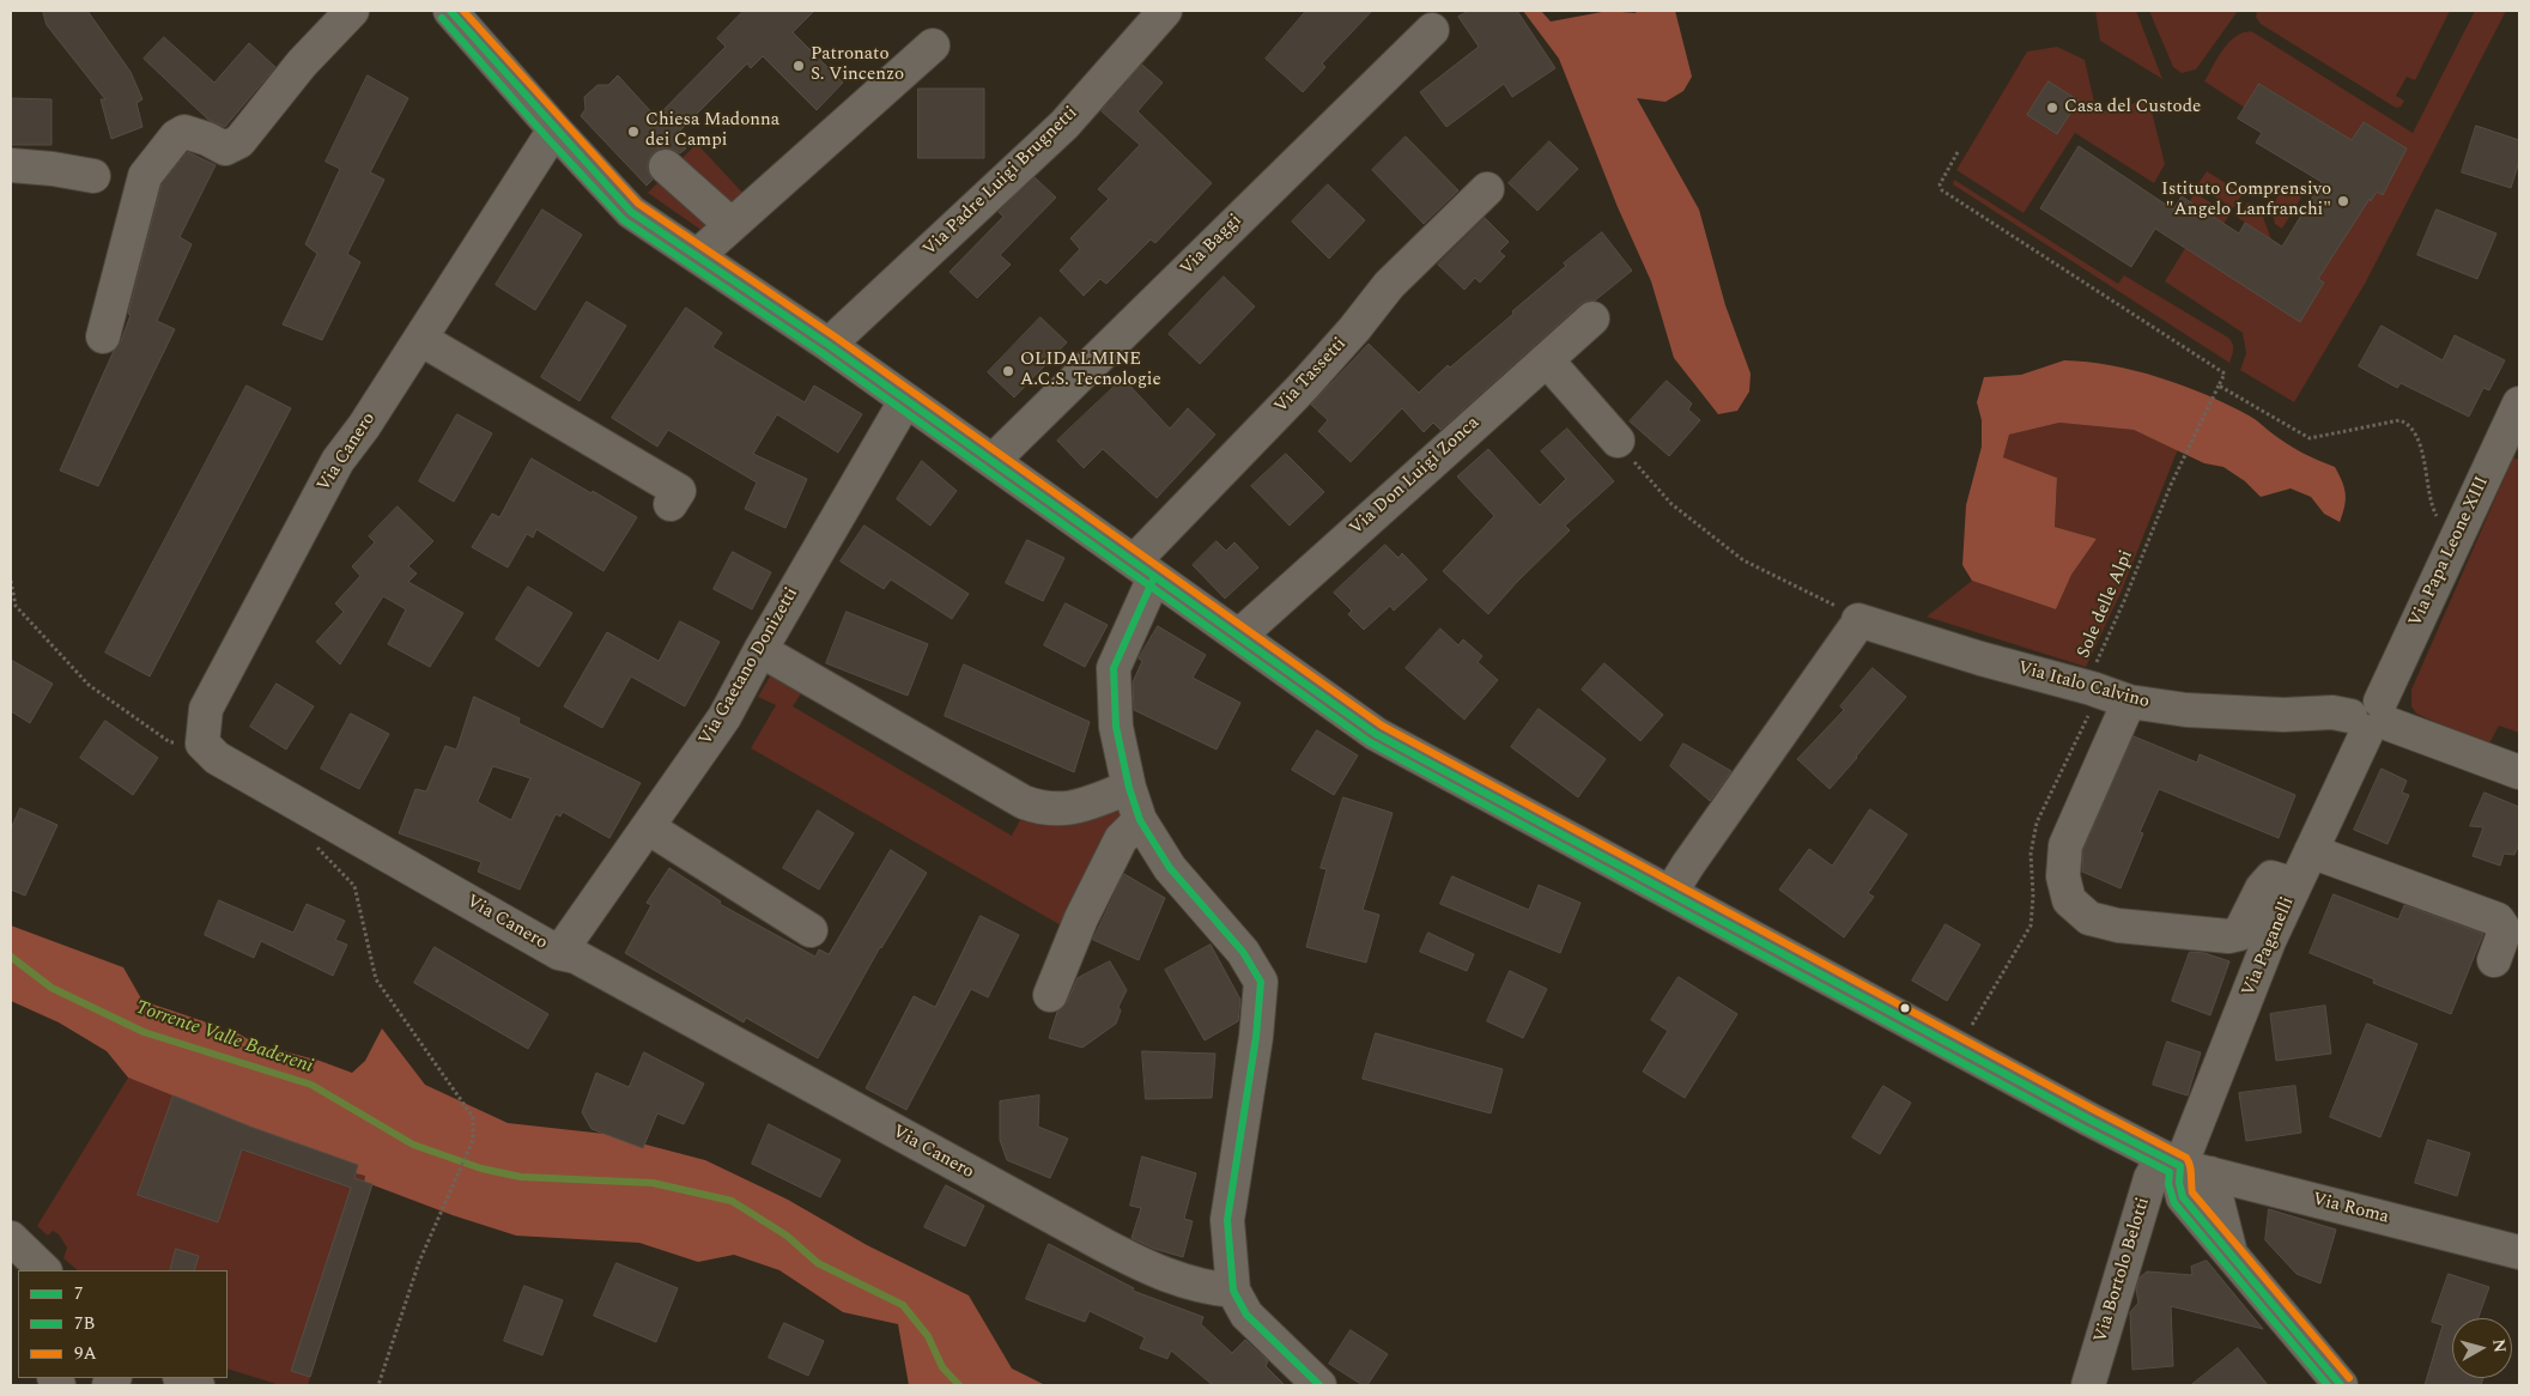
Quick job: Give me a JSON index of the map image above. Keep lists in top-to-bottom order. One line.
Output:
{"streets":{"street":["Via Padre Luigi Brugnetti","Via Baggi","Via Tassetti","Via Canero","Via Don Luigi Zonca","Via Papa Leone XIII","Via Gaetano Donizetti","Via Italo Calvino","Via Paganelli","Via Roma","Via Bortolo Belotti"],"path":["Sole delle Alpi"]},"crossings":[["Via Padre Luigi Brugnetti","Via Roma"],["Via Baggi","Via Roma"],["Via Tassetti","Via Canero"],["Via Tassetti","Via Roma"],["Via Canero","Via Gaetano Donizetti"],["Via Canero","Via Roma"],["Via Don Luigi Zonca","Via Roma"],["Via Papa Leone XIII","Via Italo Calvino"],["Via Papa Leone XIII","Via Paganelli"],["Via Gaetano Donizetti","Via Roma"],["Via Italo Calvino","Via Paganelli"],["Via Paganelli","Via Roma"],["Via Paganelli","Via Bortolo Belotti"],["Via Roma","Via Bortolo Belotti"]],"water":["Torrente Valle Badereni"],"places":["Patronato S. Vincenzo","Casa del Custode","Chiesa Madonna dei Campi","Istituto Comprensivo \"Angelo Lanfranchi\"","OLIDALMINE A.C.S. Tecnologie"],"lines":["transit line 7","transit line 9A","transit line 7B"],"legend":["7","7B","9A"],"north":"right"}
